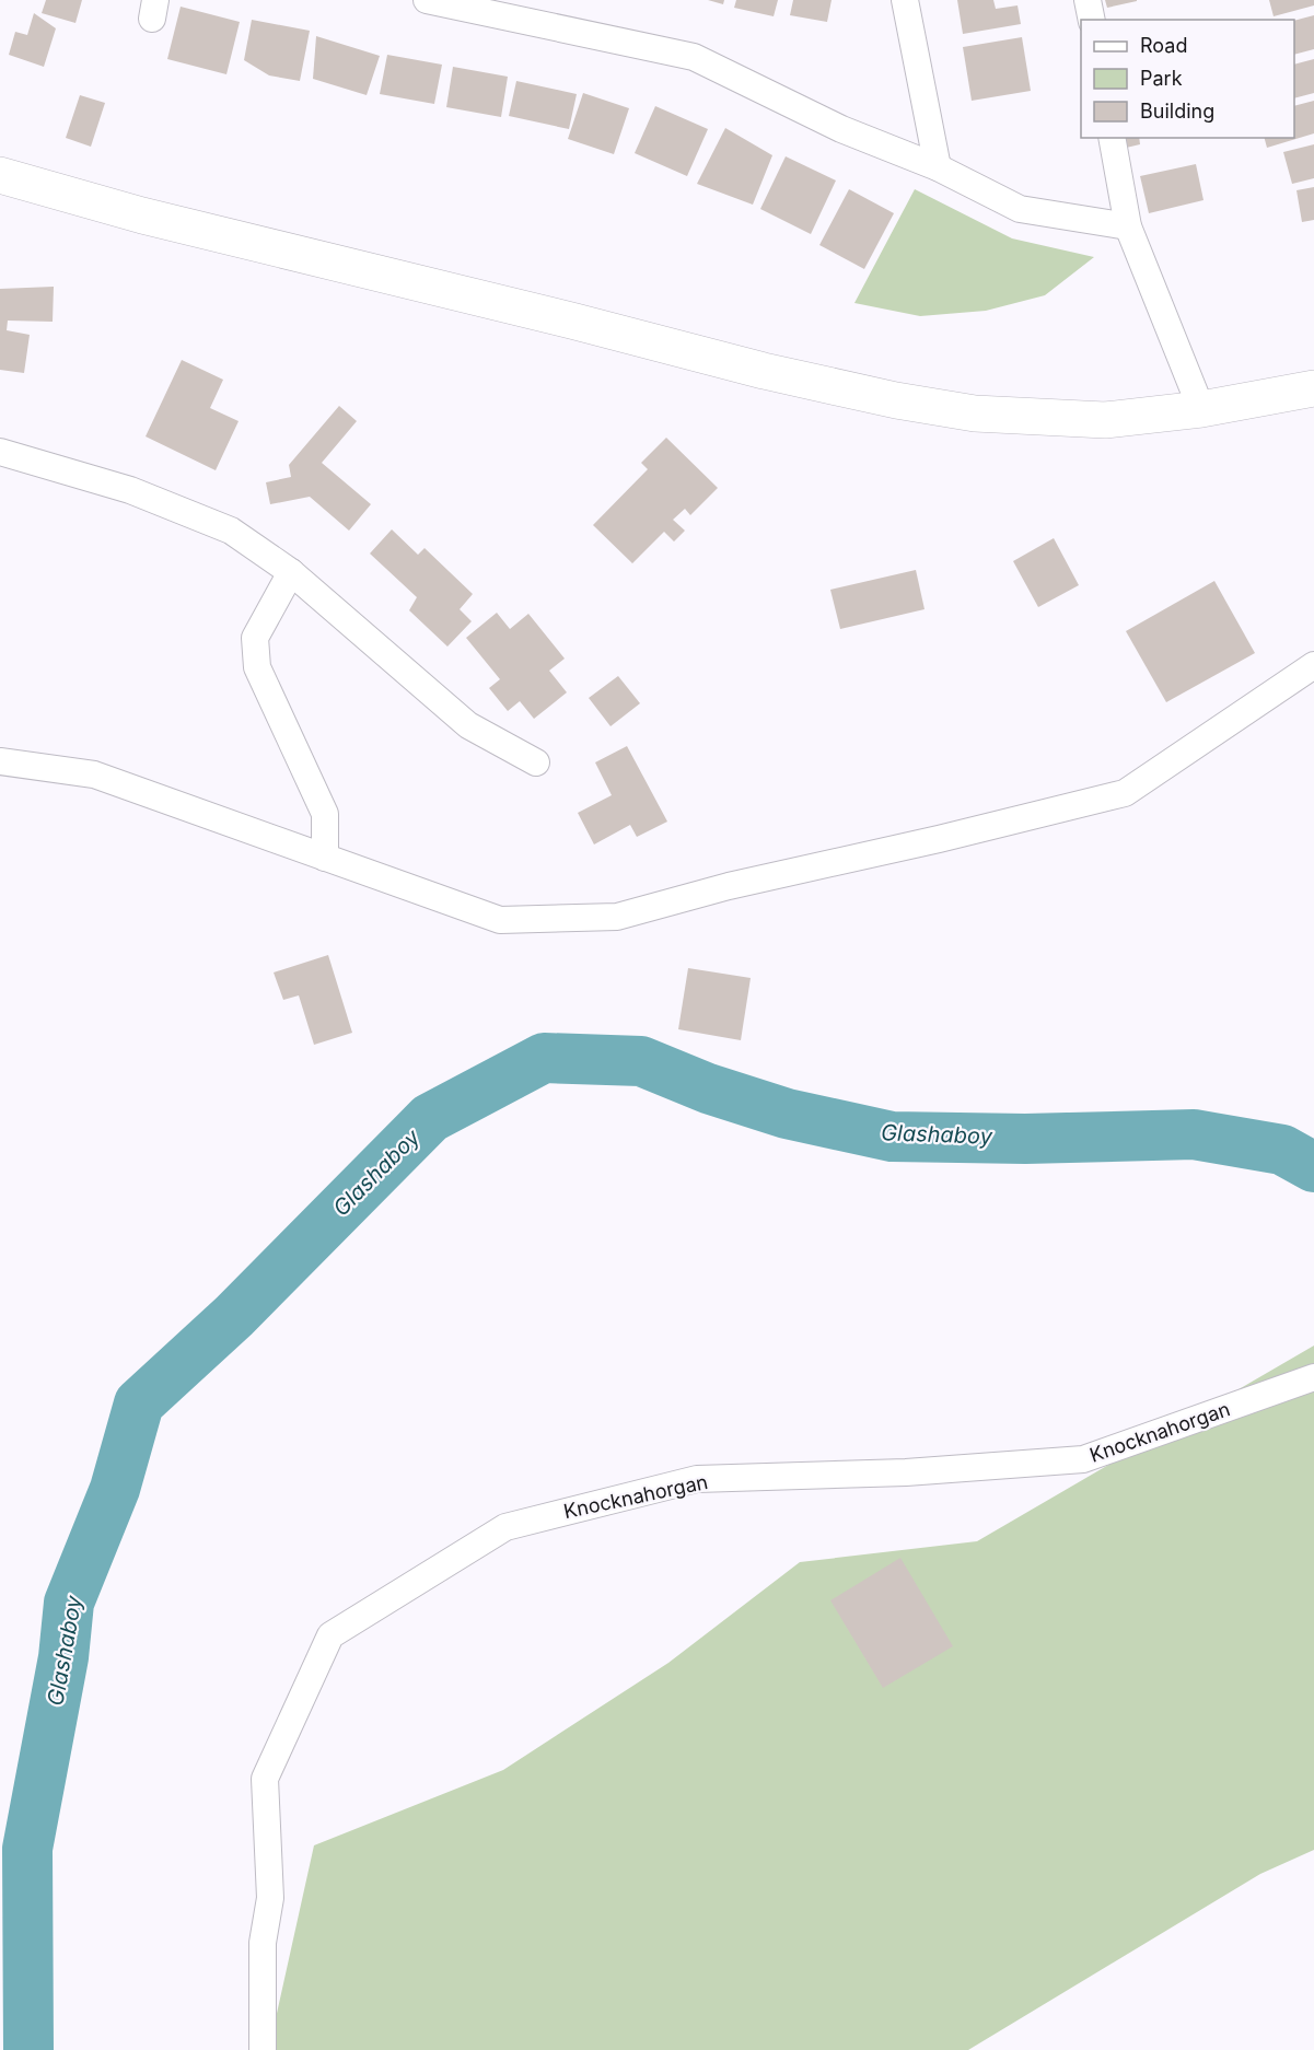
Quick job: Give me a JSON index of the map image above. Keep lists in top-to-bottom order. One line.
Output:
{"streets":{"street":["Knocknahorgan"]},"water":["Glashaboy"],"legend":["Road","Park","Building"]}
